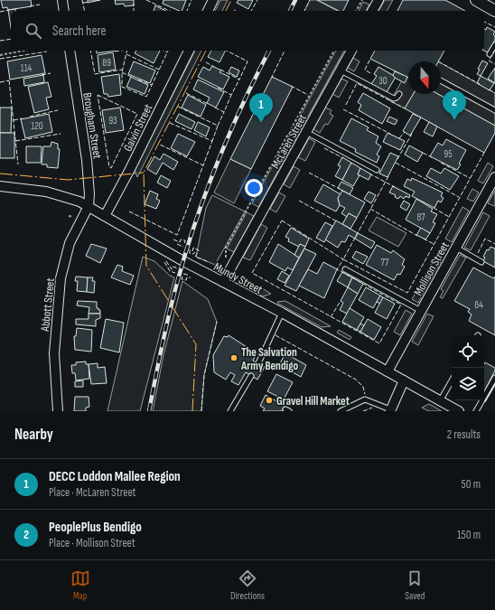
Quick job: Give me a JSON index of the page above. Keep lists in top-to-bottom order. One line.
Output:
{"streets":{"street":["Brougham Street","Galvin Street","McLaren Street","Mollison Street","Mundy Street","Abbott Street"]},"crossings":[["Brougham Street","Mundy Street"],["Brougham Street","Abbott Street"],["Galvin Street","Mundy Street"],["McLaren Street","Mundy Street"],["Mollison Street","Mundy Street"],["Mundy Street","Abbott Street"]],"places":["The Salvation Army Bendigo","Gravel Hill Market"],"house_numbers":["89","114","30","93","120","95","87","77","84"],"north":"bottom","page":{"search":"Search here","pins":["2","1"],"heading":["Nearby","2 results"],"list":[{"mark":"1","name":"DECC Loddon Mallee Region","note":"Place · McLaren Street","value":"50 m"},{"mark":"2","name":"PeoplePlus Bendigo","note":"Place · Mollison Street","value":"150 m"}],"nav":["Map","Directions","Saved"]}}
